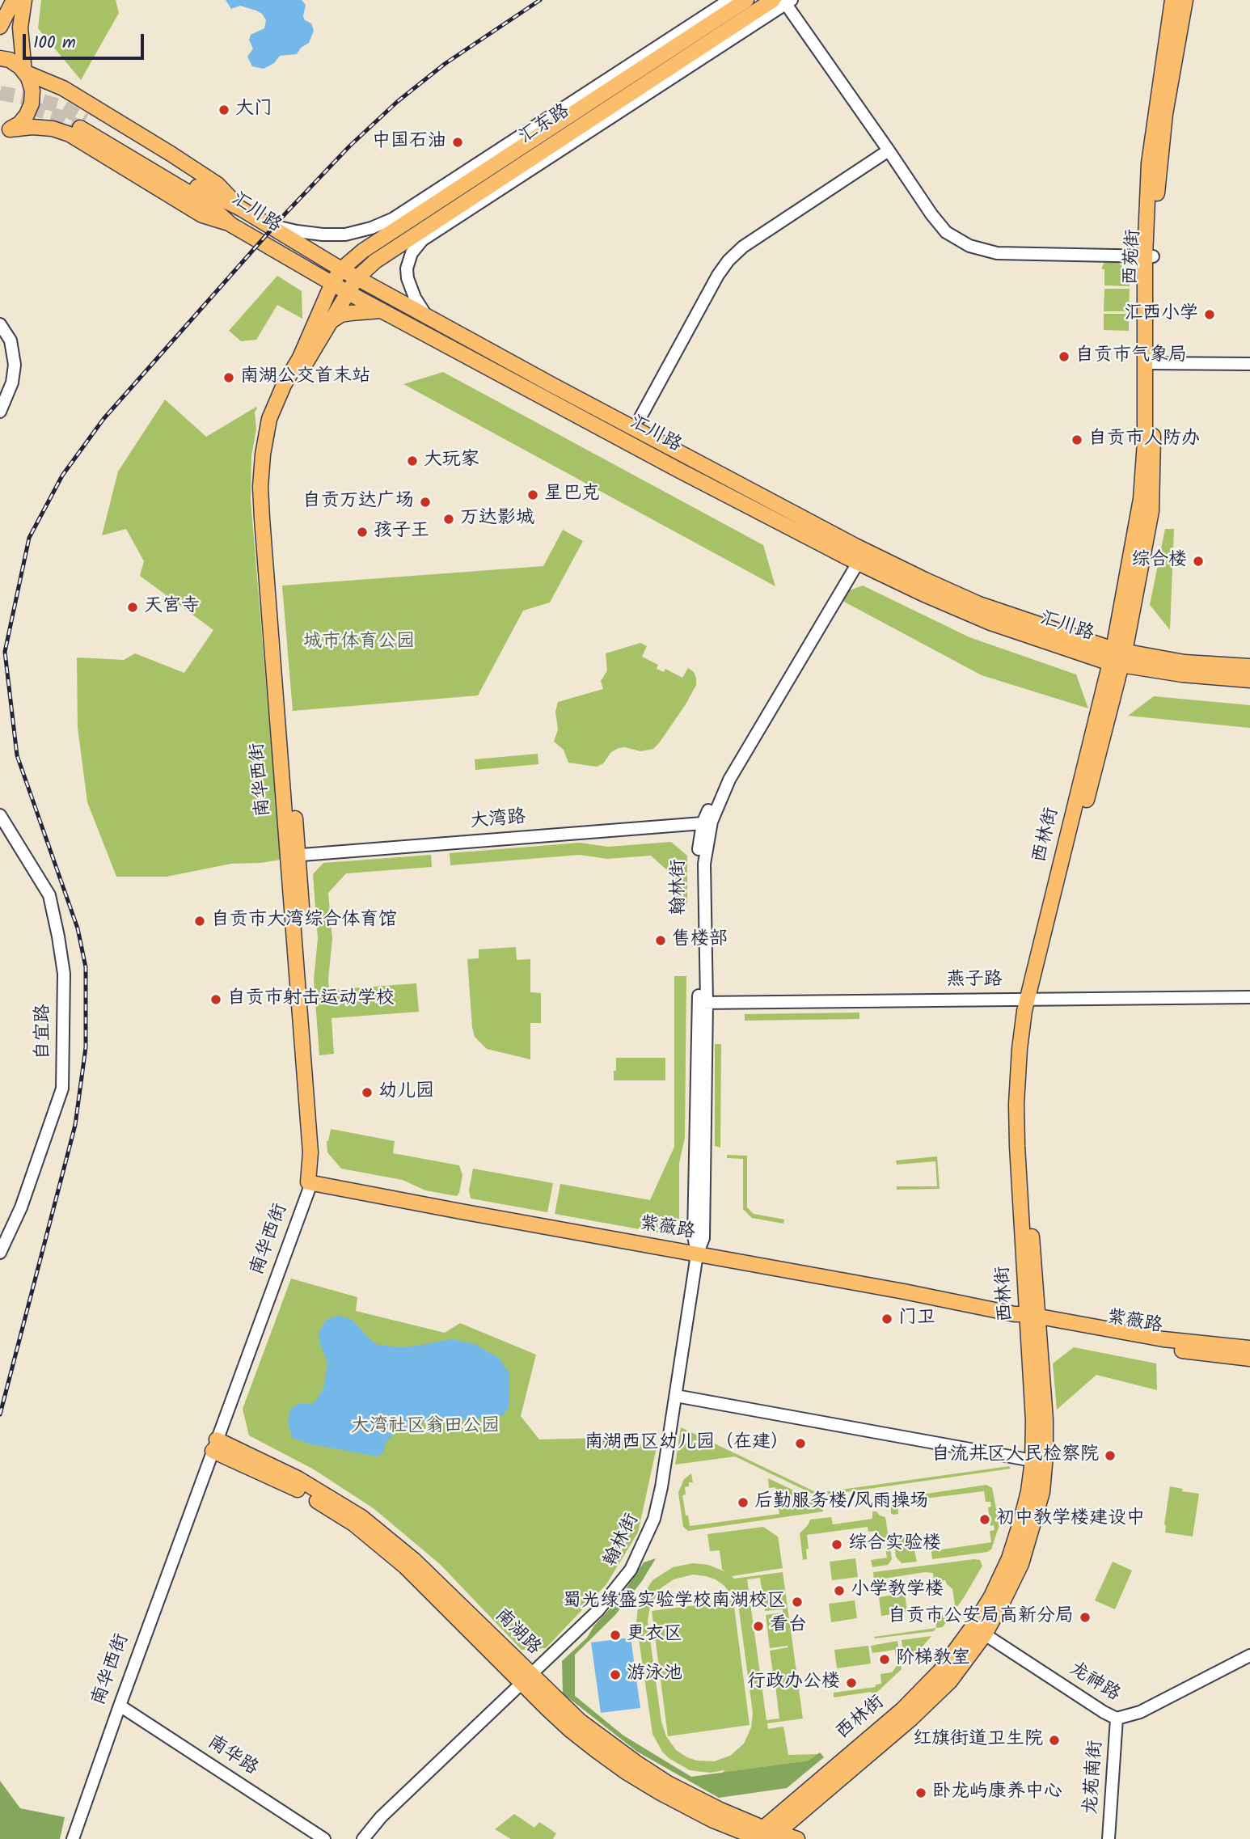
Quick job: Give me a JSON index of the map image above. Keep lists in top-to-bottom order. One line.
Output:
{"streets":{"main road":["汇东路","汇川路","西苑街","南华西街","西林街","紫薇路","南湖路"],"street":["大湾路","翰林街","燕子路","自宜路","龙神路","南华路","龙苑南街"]},"crossings":[["汇东路","汇川路"],["汇东路","南华西街"],["汇川路","西苑街"],["汇川路","南华西街"],["汇川路","西林街"],["汇川路","翰林街"],["西苑街","西林街"],["南华西街","大湾路"],["南华西街","紫薇路"],["南华西街","南湖路"],["南华西街","南华路"],["大湾路","翰林街"],["西林街","燕子路"],["西林街","紫薇路"],["西林街","南湖路"],["西林街","龙神路"],["翰林街","燕子路"],["翰林街","紫薇路"],["翰林街","南湖路"],["龙神路","龙苑南街"]],"parks":["城市体育公园","大湾社区翁田公园"],"places":["大门","中国石油","汇西小学","自贡市气象局","南湖公交首末站","自贡市人防办","大玩家","星巴克","自贡万达广场","万达影城","孩子王","综合楼","天宫寺","自贡市大湾综合体育馆","售楼部","自贡市射击运动学校","幼儿园","门卫","南湖西区幼儿园（在建）","自流井区人民检察院","后勤服务楼/风雨操场","初中教学楼建设中","综合实验楼","小学教学楼","蜀光绿盛实验学校南湖校区","自贡市公安局高新分局","看台","更衣区","阶梯教室","游泳池","行政办公楼","红旗街道卫生院","卧龙屿康养中心"],"scale_bar":"100 m"}
